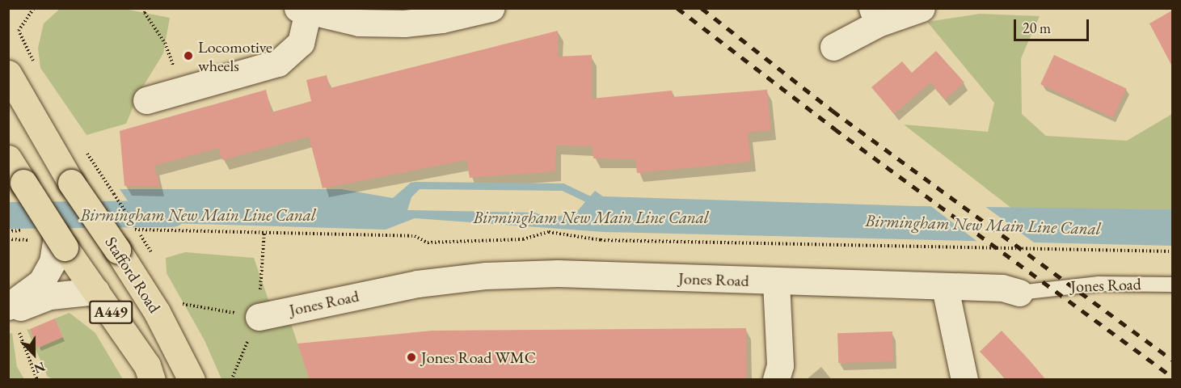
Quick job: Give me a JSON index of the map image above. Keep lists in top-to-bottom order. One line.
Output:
{"streets":{"highway":["Stafford Road","A449"],"street":["Jones Road"]},"water":["Birmingham New Main Line Canal"],"places":["Locomotive wheels","Jones Road WMC"],"scale_bar":"20 m","north":"bottom"}
